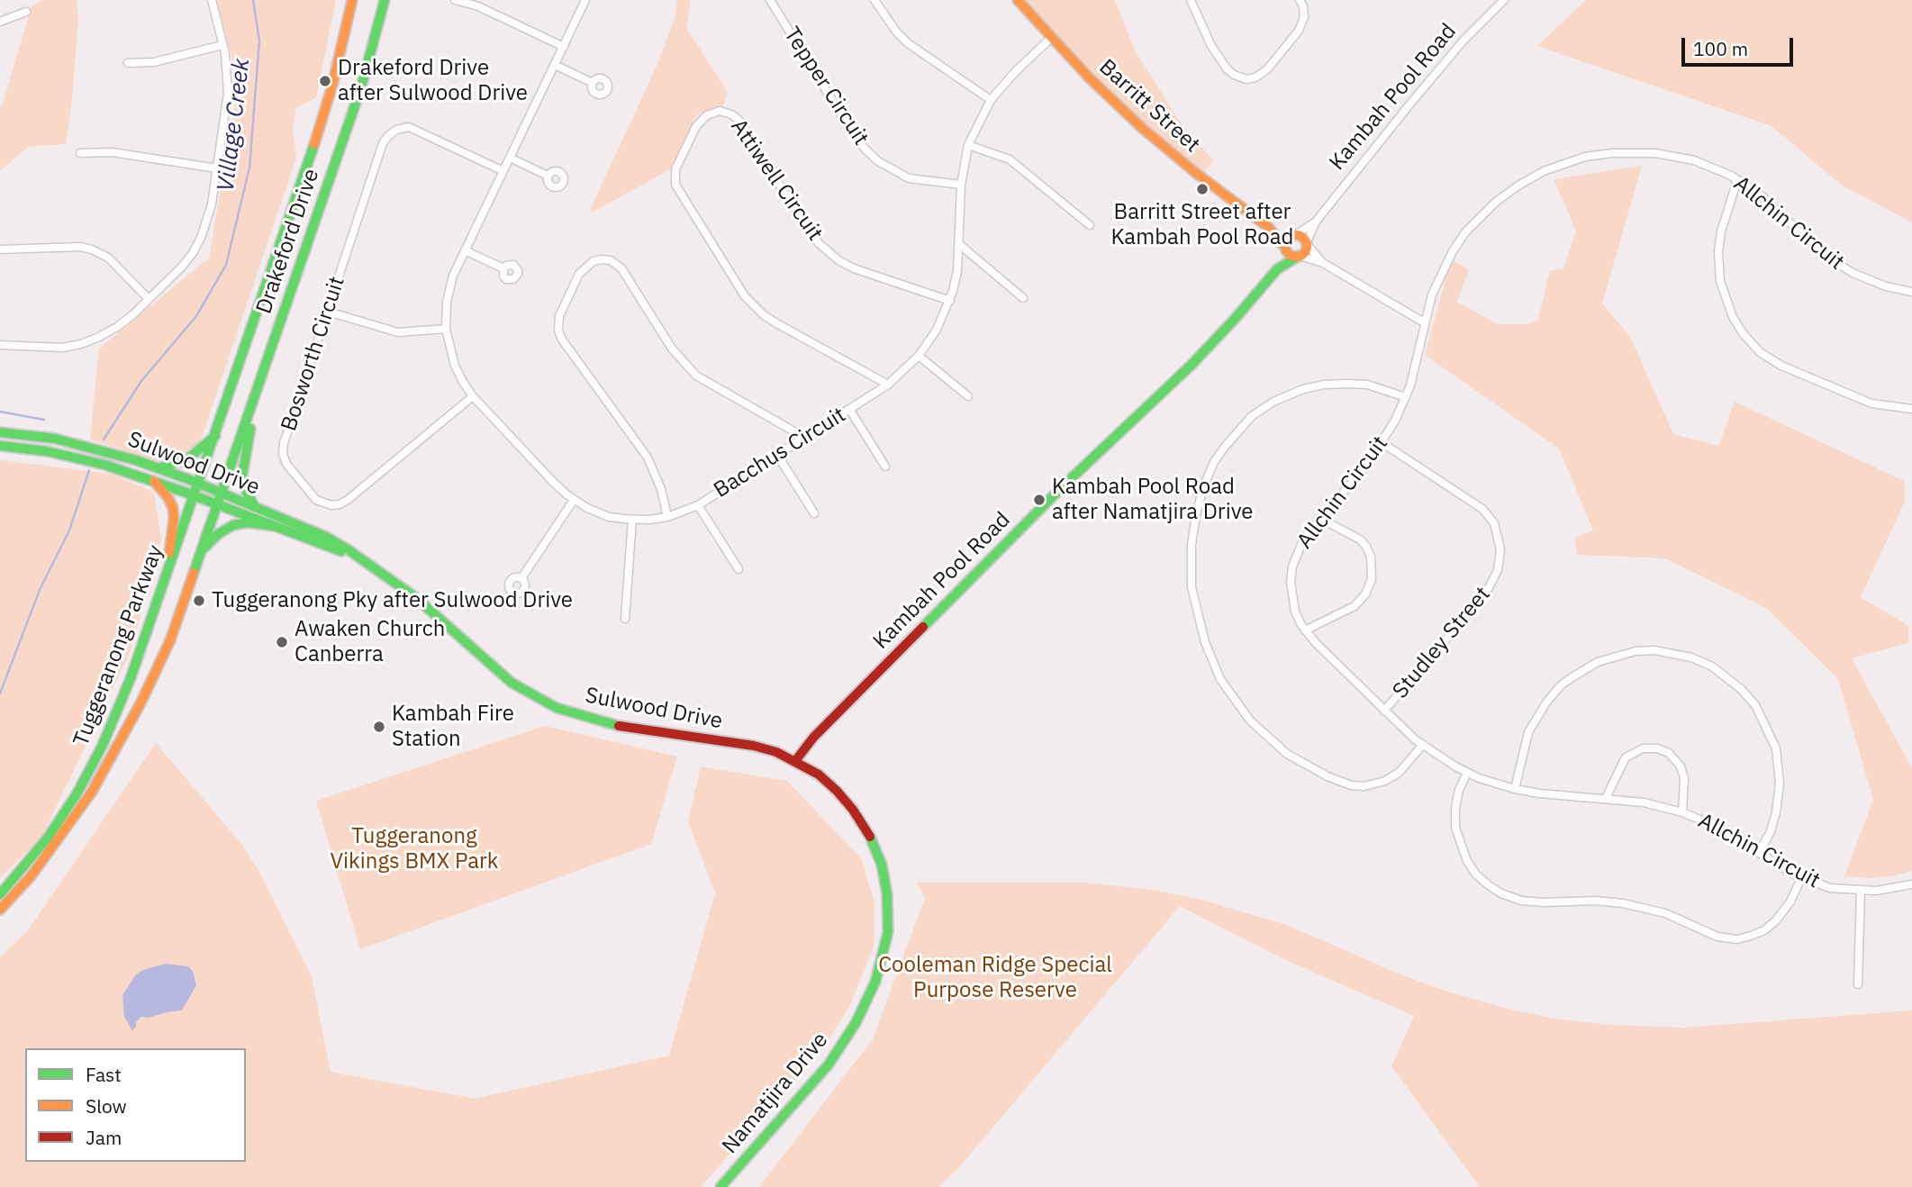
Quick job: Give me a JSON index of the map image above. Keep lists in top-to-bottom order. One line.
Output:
{"streets":{"main road":["Kambah Pool Road","Barritt Street","Drakeford Drive","Sulwood Drive","Tuggeranong Parkway","Namatjira Drive"],"street":["Tepper Circuit","Attiwell Circuit","Allchin Circuit","Bosworth Circuit","Bacchus Circuit","Studley Street"]},"crossings":[["Tepper Circuit","Bacchus Circuit"],["Kambah Pool Road","Barritt Street"],["Kambah Pool Road","Sulwood Drive"],["Kambah Pool Road","Namatjira Drive"],["Barritt Street","Bacchus Circuit"],["Attiwell Circuit","Bacchus Circuit"],["Allchin Circuit","Studley Street"],["Drakeford Drive","Sulwood Drive"],["Drakeford Drive","Tuggeranong Parkway"],["Bosworth Circuit","Bacchus Circuit"],["Sulwood Drive","Tuggeranong Parkway"],["Sulwood Drive","Namatjira Drive"]],"water":["Village Creek"],"parks":["Tuggeranong Vikings BMX Park","Cooleman Ridge Special Purpose Reserve"],"places":["Drakeford Drive after Sulwood Drive","Barritt Street after Kambah Pool Road","Kambah Pool Road after Namatjira Drive","Tuggeranong Pky after Sulwood Drive","Awaken Church Canberra","Kambah Fire Station"],"legend":["Fast","Slow","Jam"],"scale_bar":"100 m"}
